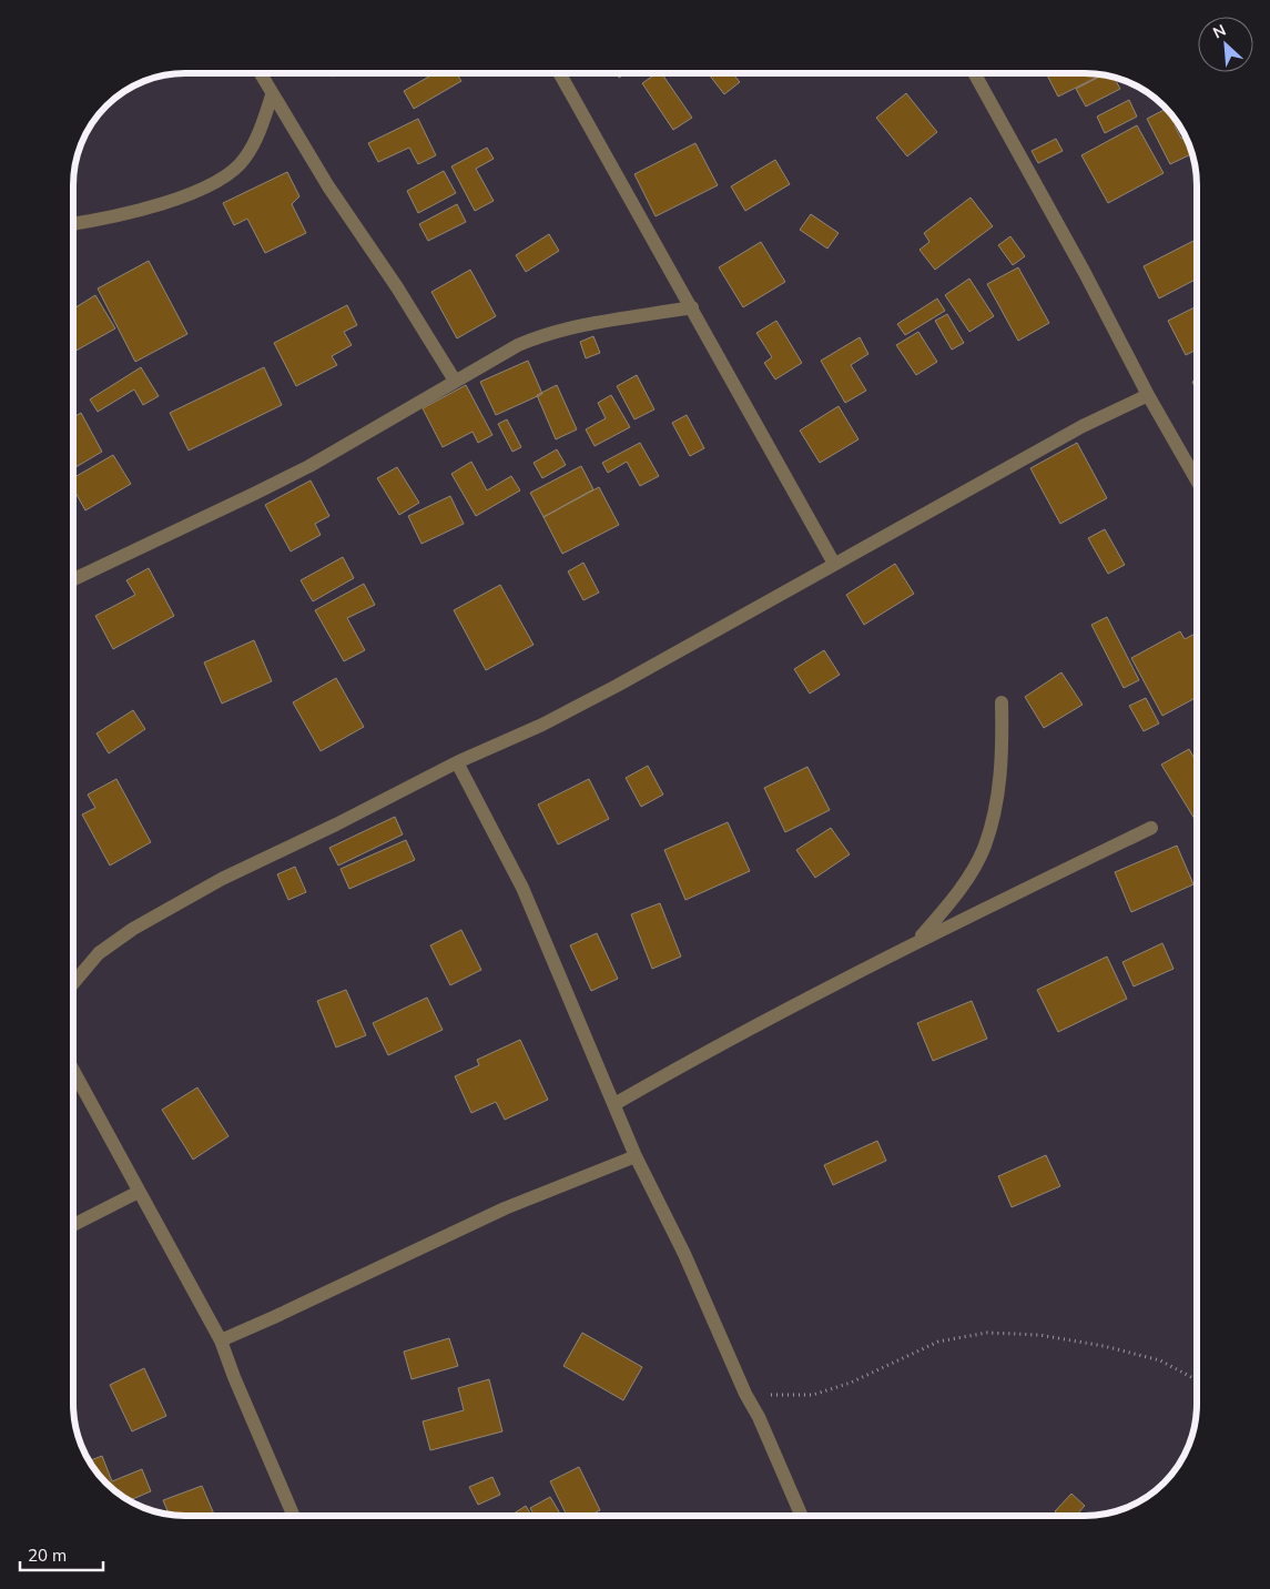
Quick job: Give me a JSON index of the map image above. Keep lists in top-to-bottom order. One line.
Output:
{"scale_bar":"20 m","north":"top left"}
